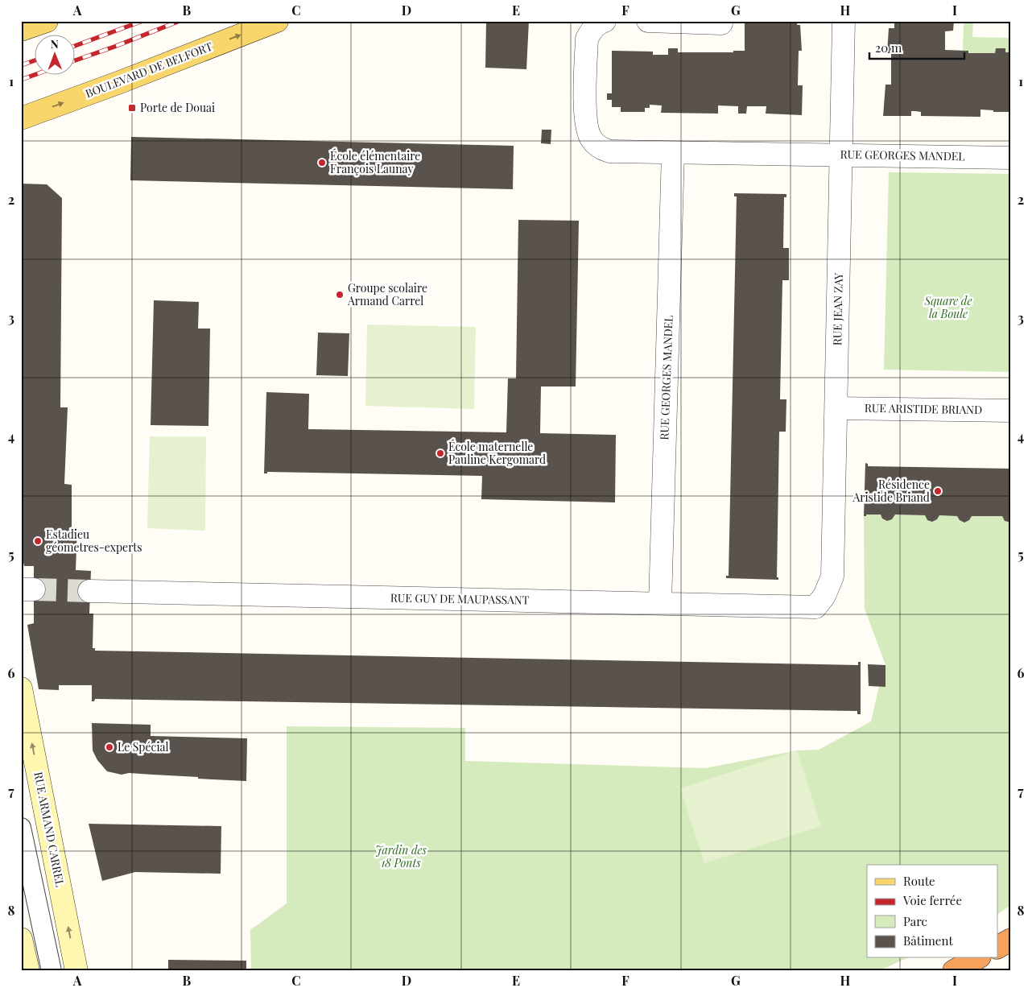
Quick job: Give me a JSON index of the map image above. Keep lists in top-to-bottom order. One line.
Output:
{"streets":{"main road":["BOULEVARD DE BELFORT","RUE ARMAND CARREL"],"street":["RUE GEORGES MANDEL","RUE JEAN ZAY","RUE ARISTIDE BRIAND","RUE GUY DE MAUPASSANT"]},"crossings":[["RUE GEORGES MANDEL","RUE JEAN ZAY"],["RUE GEORGES MANDEL","RUE GUY DE MAUPASSANT"],["RUE JEAN ZAY","RUE ARISTIDE BRIAND"],["RUE JEAN ZAY","RUE GUY DE MAUPASSANT"]],"one_way":["BOULEVARD DE BELFORT","RUE ARMAND CARREL"],"parks":["Square de la Boule","Jardin des 18 Ponts"],"places":{"transit":["Porte de Douai"],"other":["École élémentaire François Launay","Groupe scolaire Armand Carrel","École maternelle Pauline Kergomard","Résidence Aristide Briand","Estadieu géometres-experts","Le Spécial"]},"legend":["Route","Voie ferrée","Parc","Bâtiment"],"scale_bar":"20 m","north":"top","grid":{"columns":["A","B","C","D","E","F","G","H","I"],"rows":["1","2","3","4","5","6","7","8"]}}
